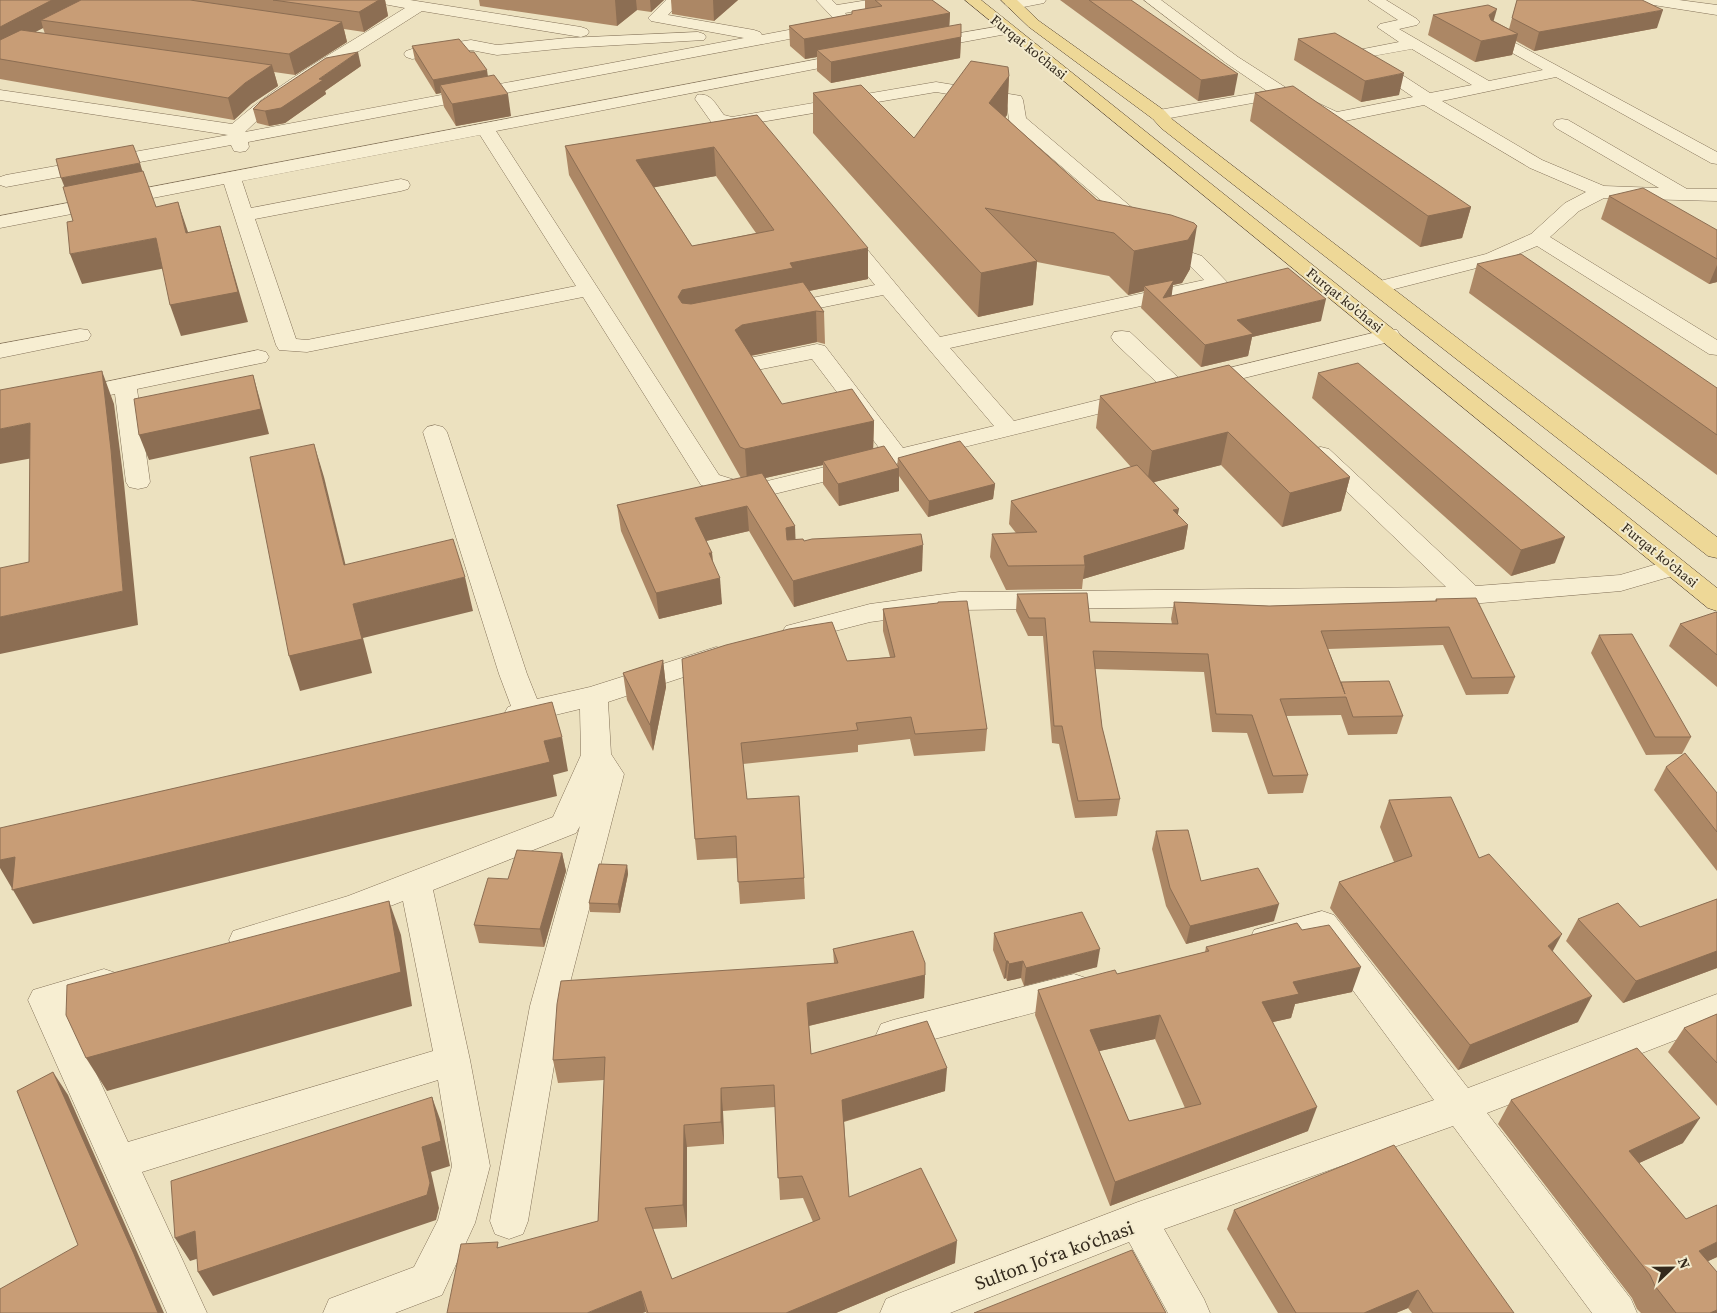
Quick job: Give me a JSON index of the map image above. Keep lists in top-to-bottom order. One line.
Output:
{"streets":{"main road":["Furqat ko'chasi"],"street":["Sulton Joʻra koʻchasi"]},"north":"right"}
